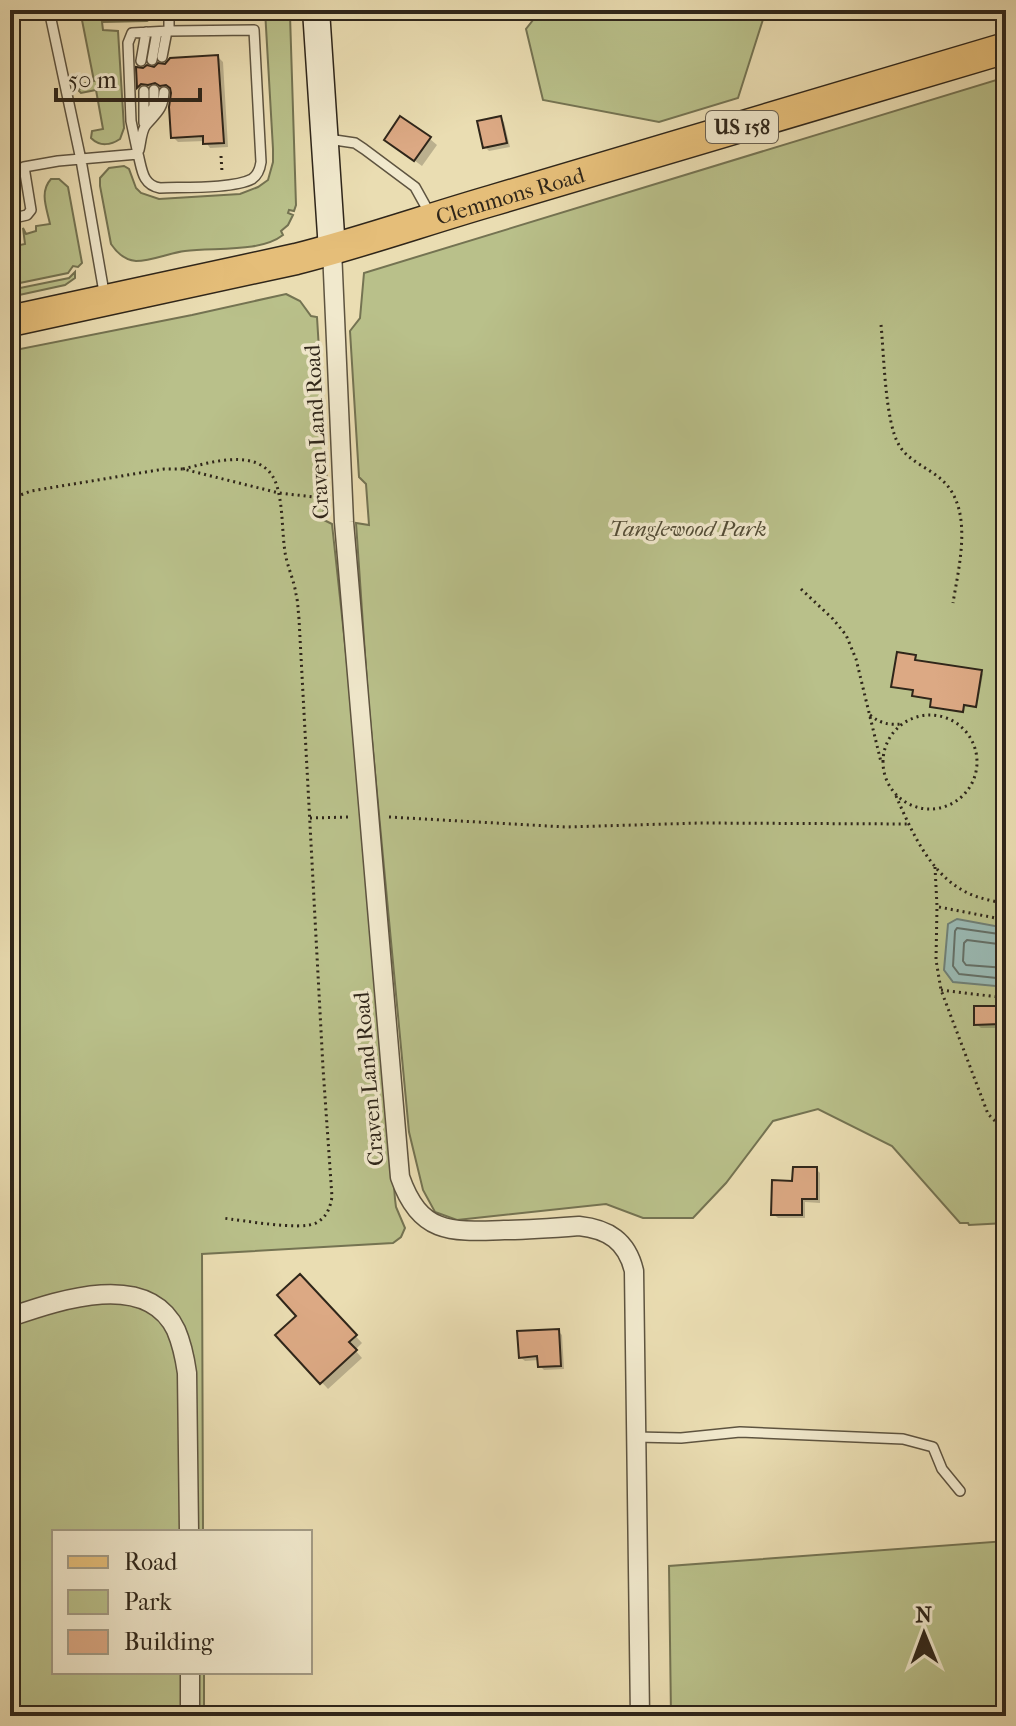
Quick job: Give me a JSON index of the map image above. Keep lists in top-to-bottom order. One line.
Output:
{"streets":{"main road":["US 158","Clemmons Road"],"street":["Craven Land Road"]},"crossings":[["Clemmons Road","Craven Land Road"]],"parks":["Tanglewood Park"],"legend":["Road","Park","Building"],"scale_bar":"50 m","north":"top"}
